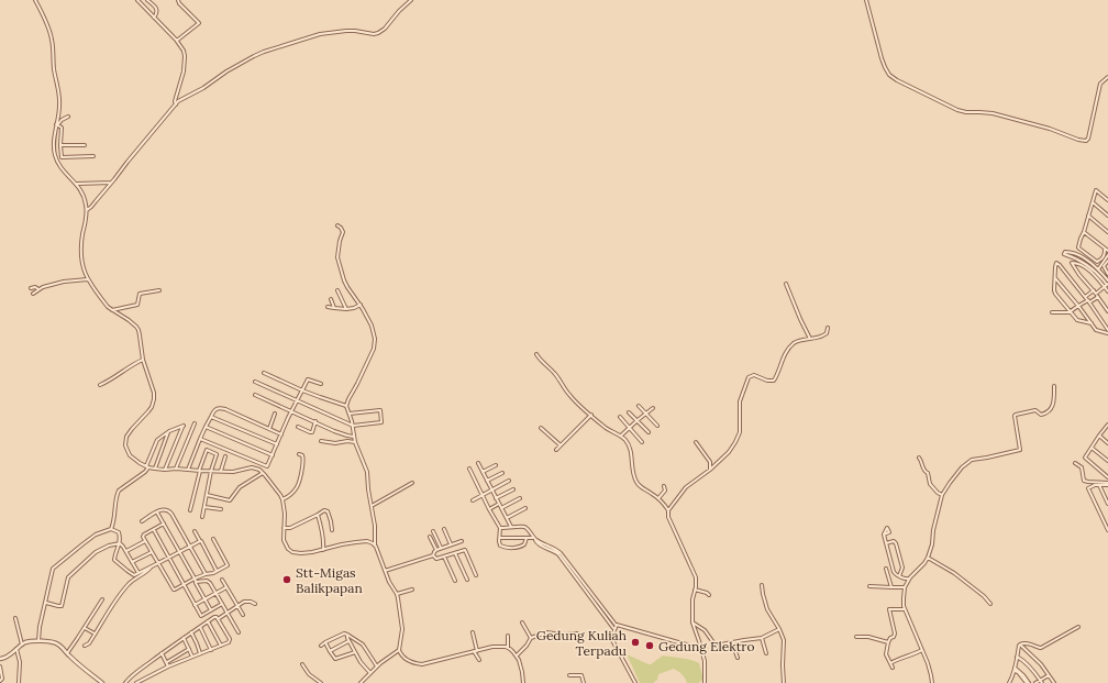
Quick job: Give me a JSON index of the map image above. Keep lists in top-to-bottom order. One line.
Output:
{"places":["Stt-Migas Balikpapan","Gedung Kuliah Terpadu","Gedung Elektro"]}
